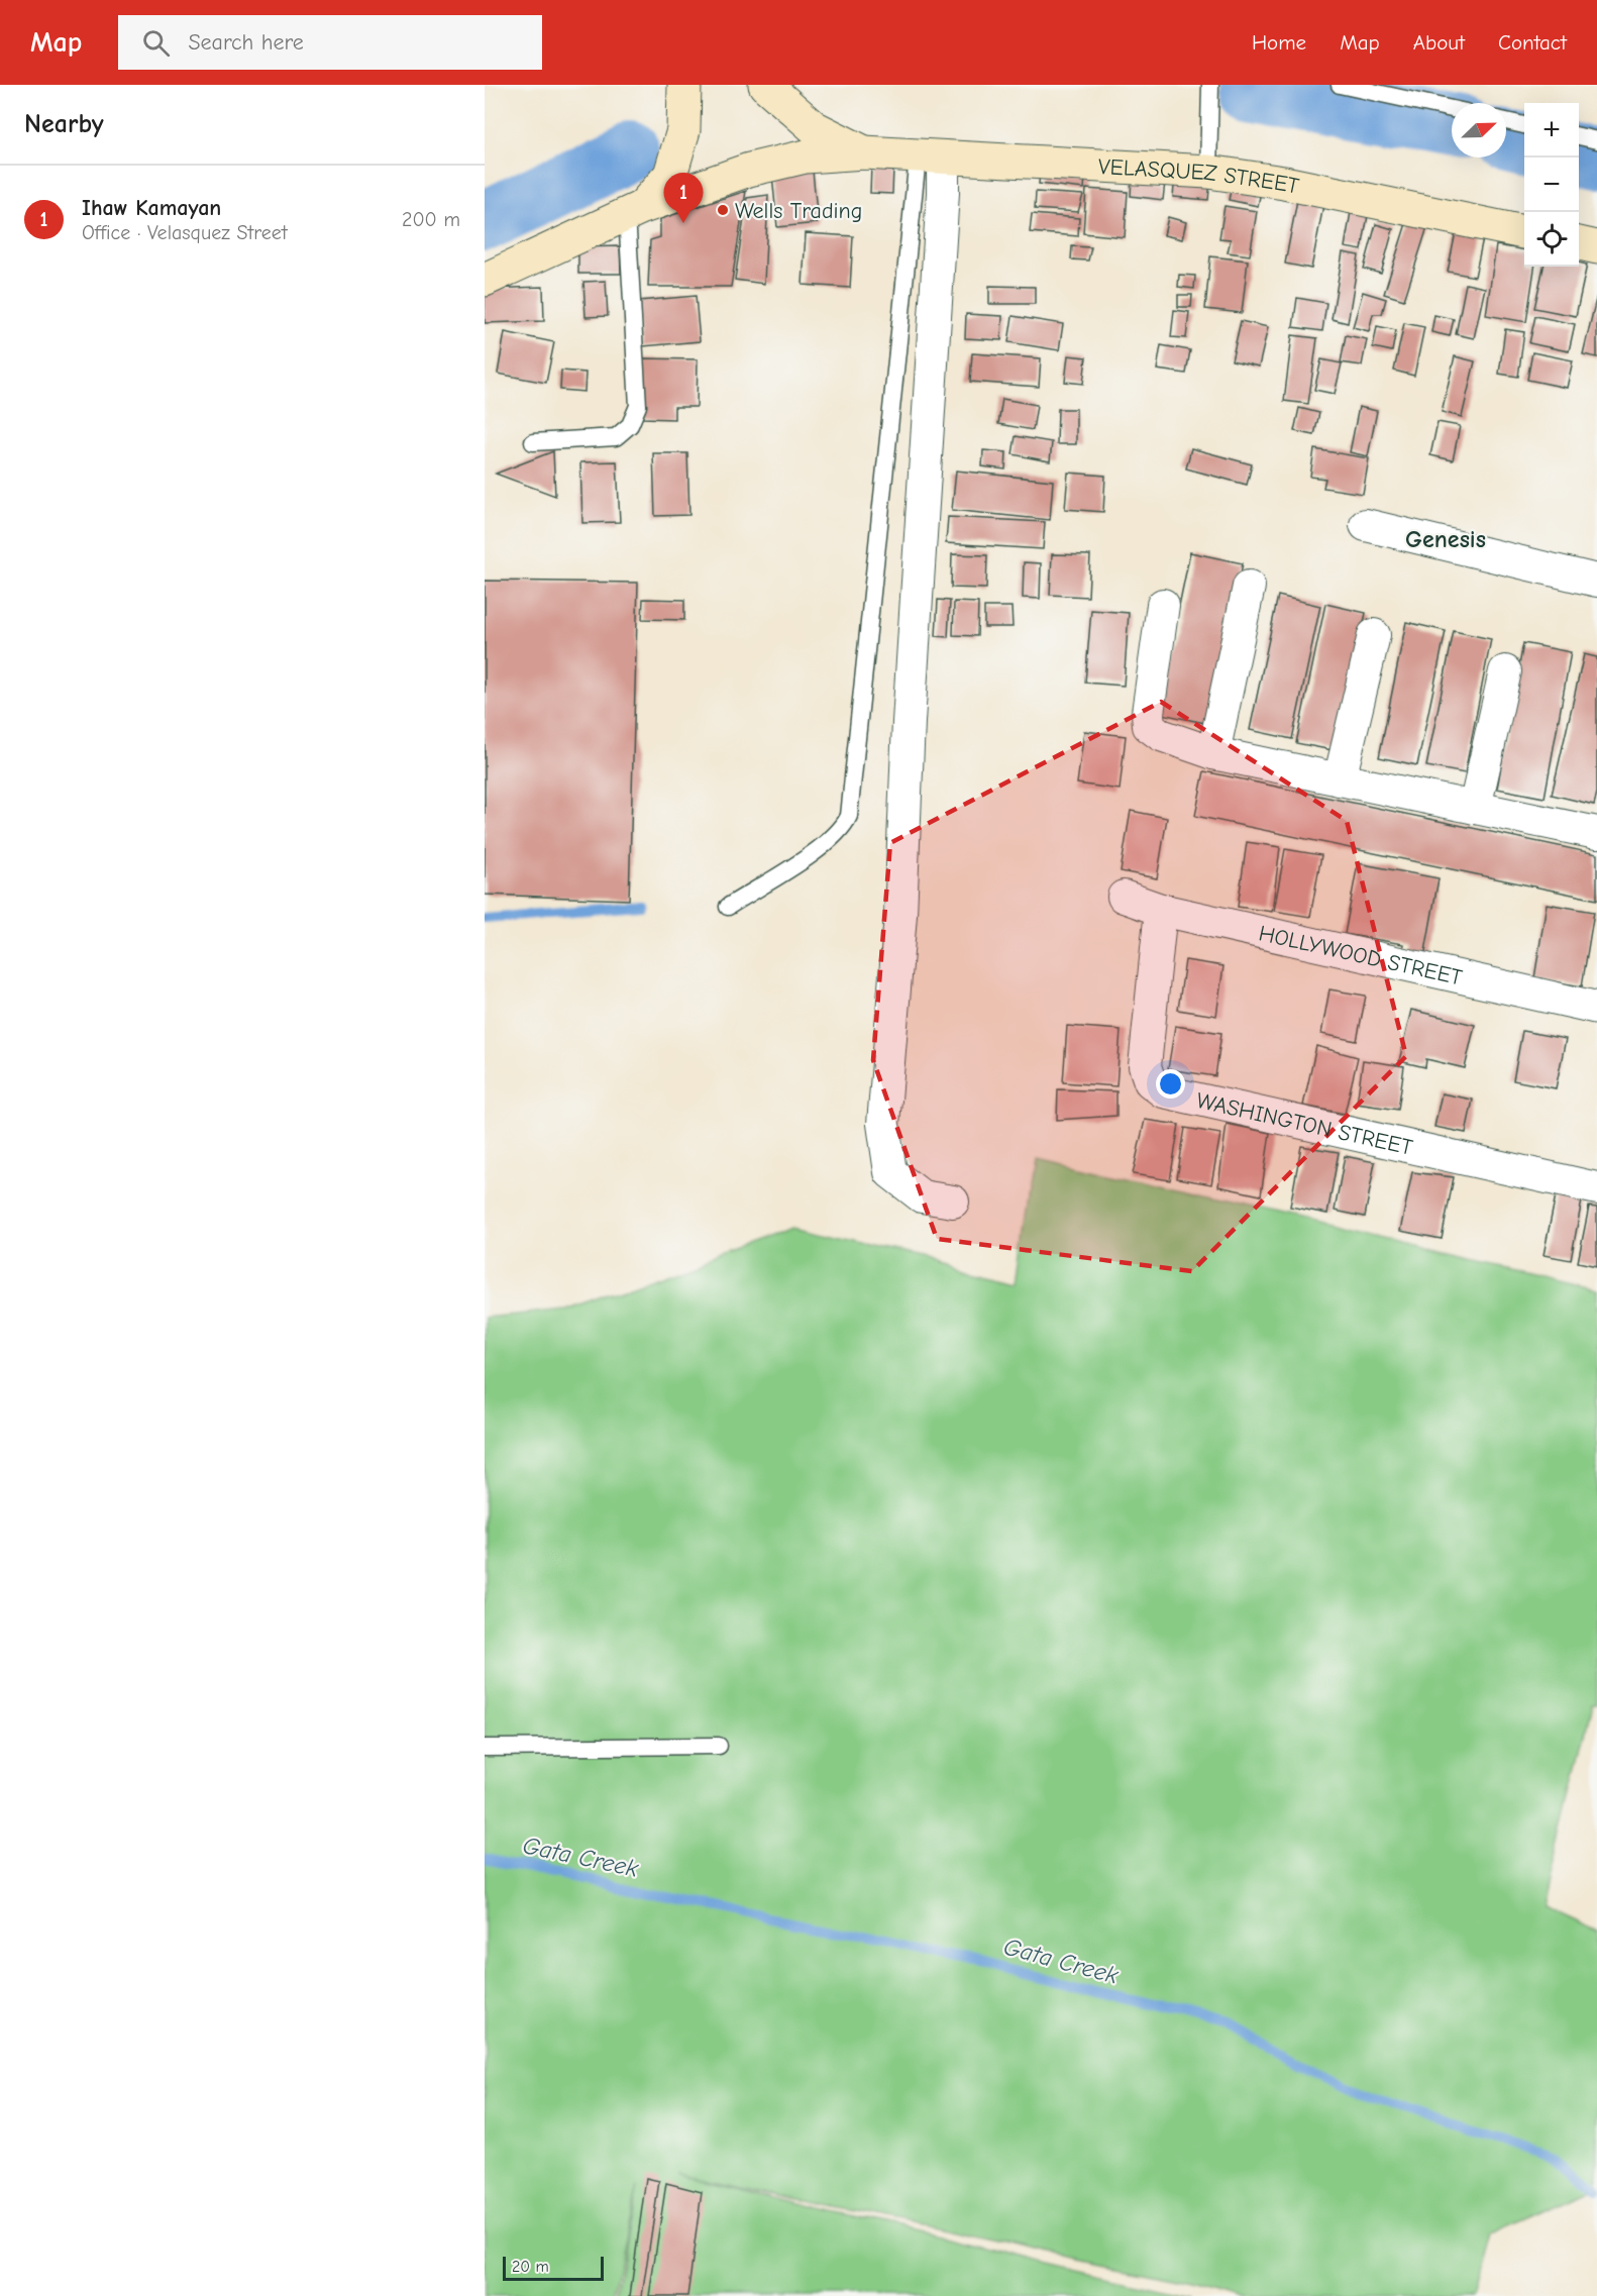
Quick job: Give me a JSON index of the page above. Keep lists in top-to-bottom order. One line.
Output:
{"streets":{"main road":["VELASQUEZ STREET"],"street":["HOLLYWOOD STREET","WASHINGTON STREET"]},"crossings":[["HOLLYWOOD STREET","WASHINGTON STREET"]],"districts":["Genesis"],"water":["Gata Creek"],"places":["Wells Trading"],"scale_bar":"20 m","north":"top right","page":{"header":"Map","search":"Search here","nav":["Home","Map","About","Contact"],"heading":"Nearby","map_buttons":["+","−"],"list":[{"mark":"1","name":"Ihaw Kamayan","note":"Office · Velasquez Street","value":"200 m"}],"pins":"1","scale":"20 m"}}
